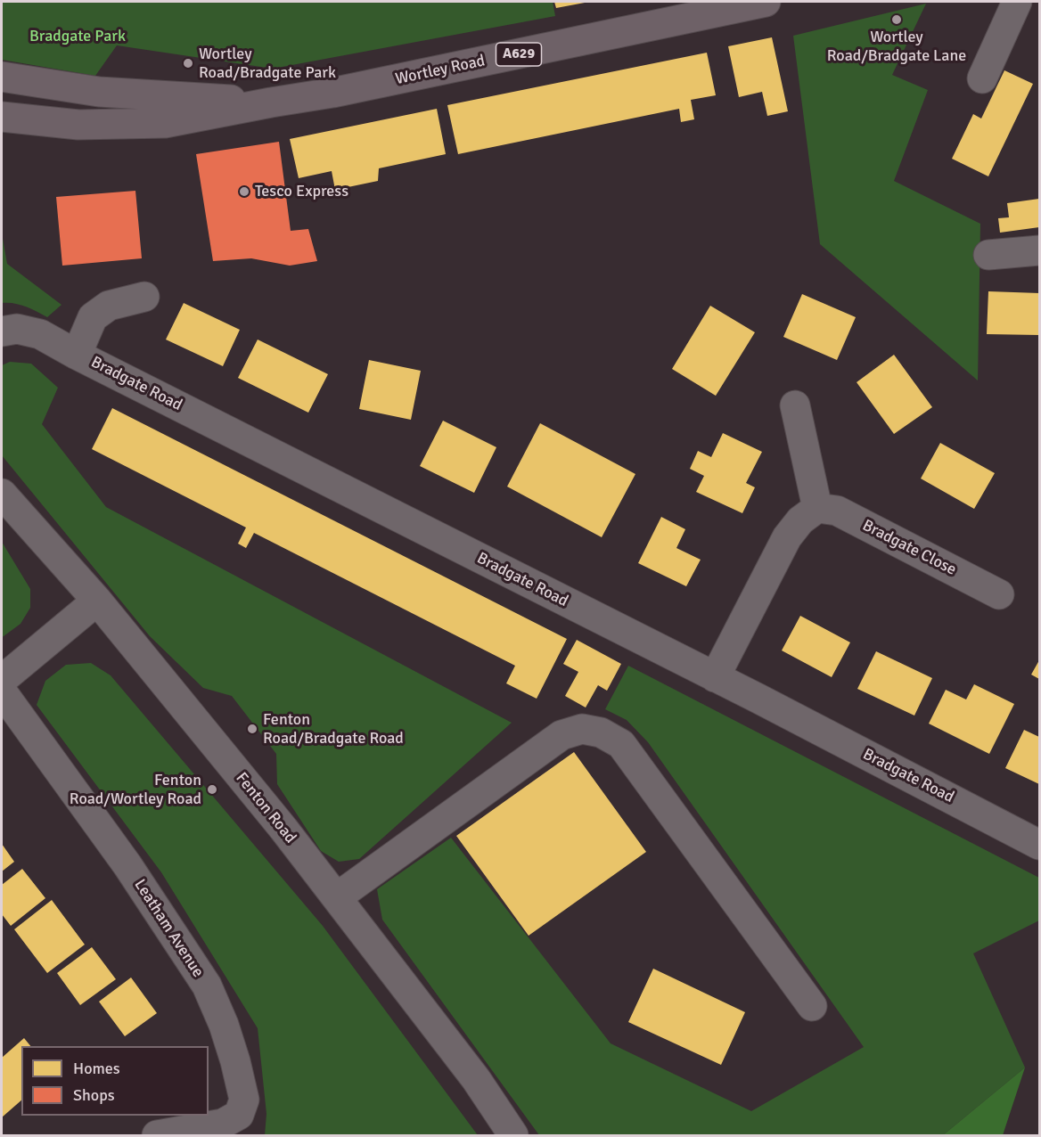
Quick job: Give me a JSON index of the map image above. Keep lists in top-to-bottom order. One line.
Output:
{"streets":{"main road":["A629","Wortley Road"],"street":["Bradgate Road","Bradgate Close","Fenton Road","Leatham Avenue"]},"parks":["Bradgate Park"],"places":["Wortley Road/Bradgate Lane","Wortley Road/Bradgate Park","Tesco Express","Fenton Road/Bradgate Road","Fenton Road/Wortley Road"],"legend":["Homes","Shops"]}
